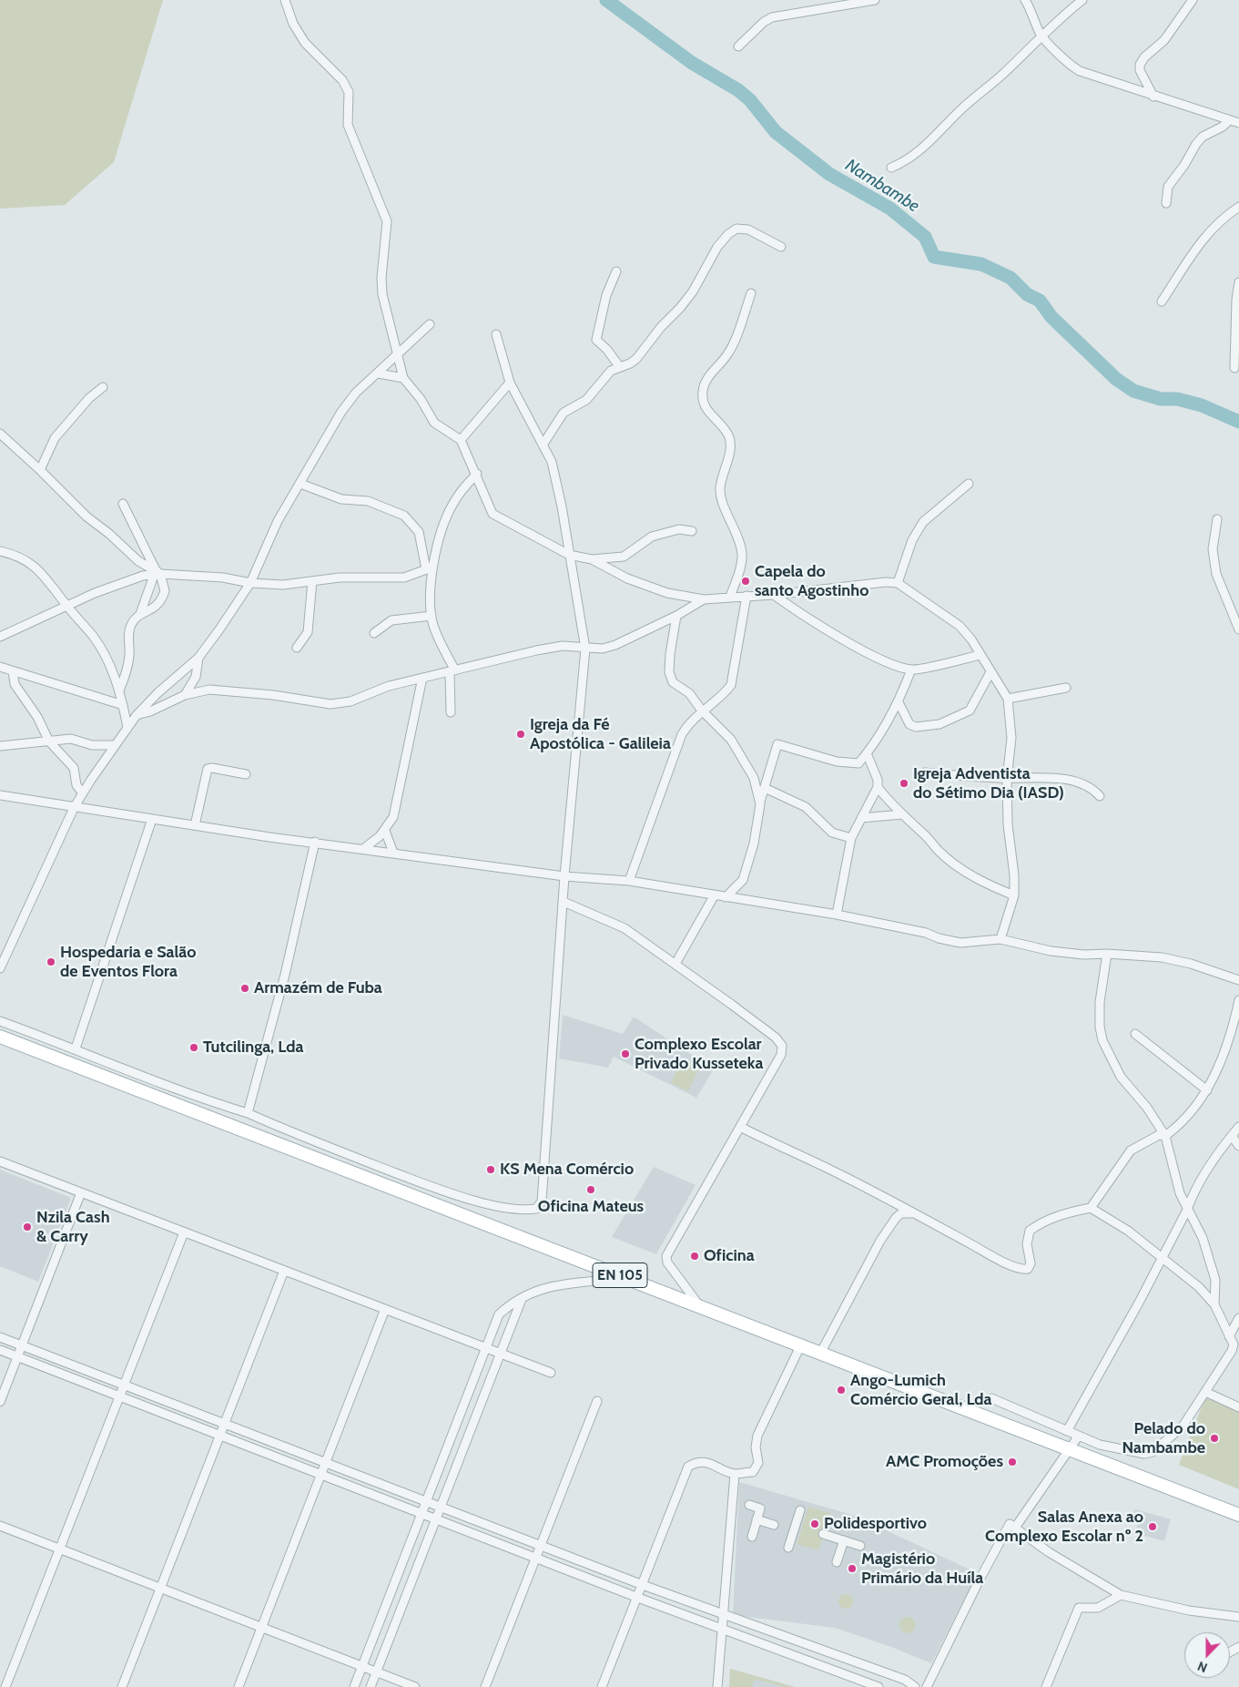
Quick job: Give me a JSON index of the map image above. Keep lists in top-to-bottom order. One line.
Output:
{"streets":{"main road":["EN 105"]},"water":["Nambambe"],"places":["Capela do santo Agostinho","Igreja da Fé Apostólica - Galileia","Igreja Adventista do Sétimo Dia (IASD)","Hospedaria e Salão de Eventos Flora","Armazém de Fuba","Tutcilinga, Lda","Complexo Escolar Privado Kusseteka","KS Mena Comércio","Oficina Mateus","Nzila Cash & Carry","Oficina","Ango-Lumich Comércio Geral, Lda","Pelado do Nambambe","AMC Promoções","Polidesportivo","Salas Anexa ao Complexo Escolar nº 2","Magistério Primário da Huíla"],"north":"bottom"}
